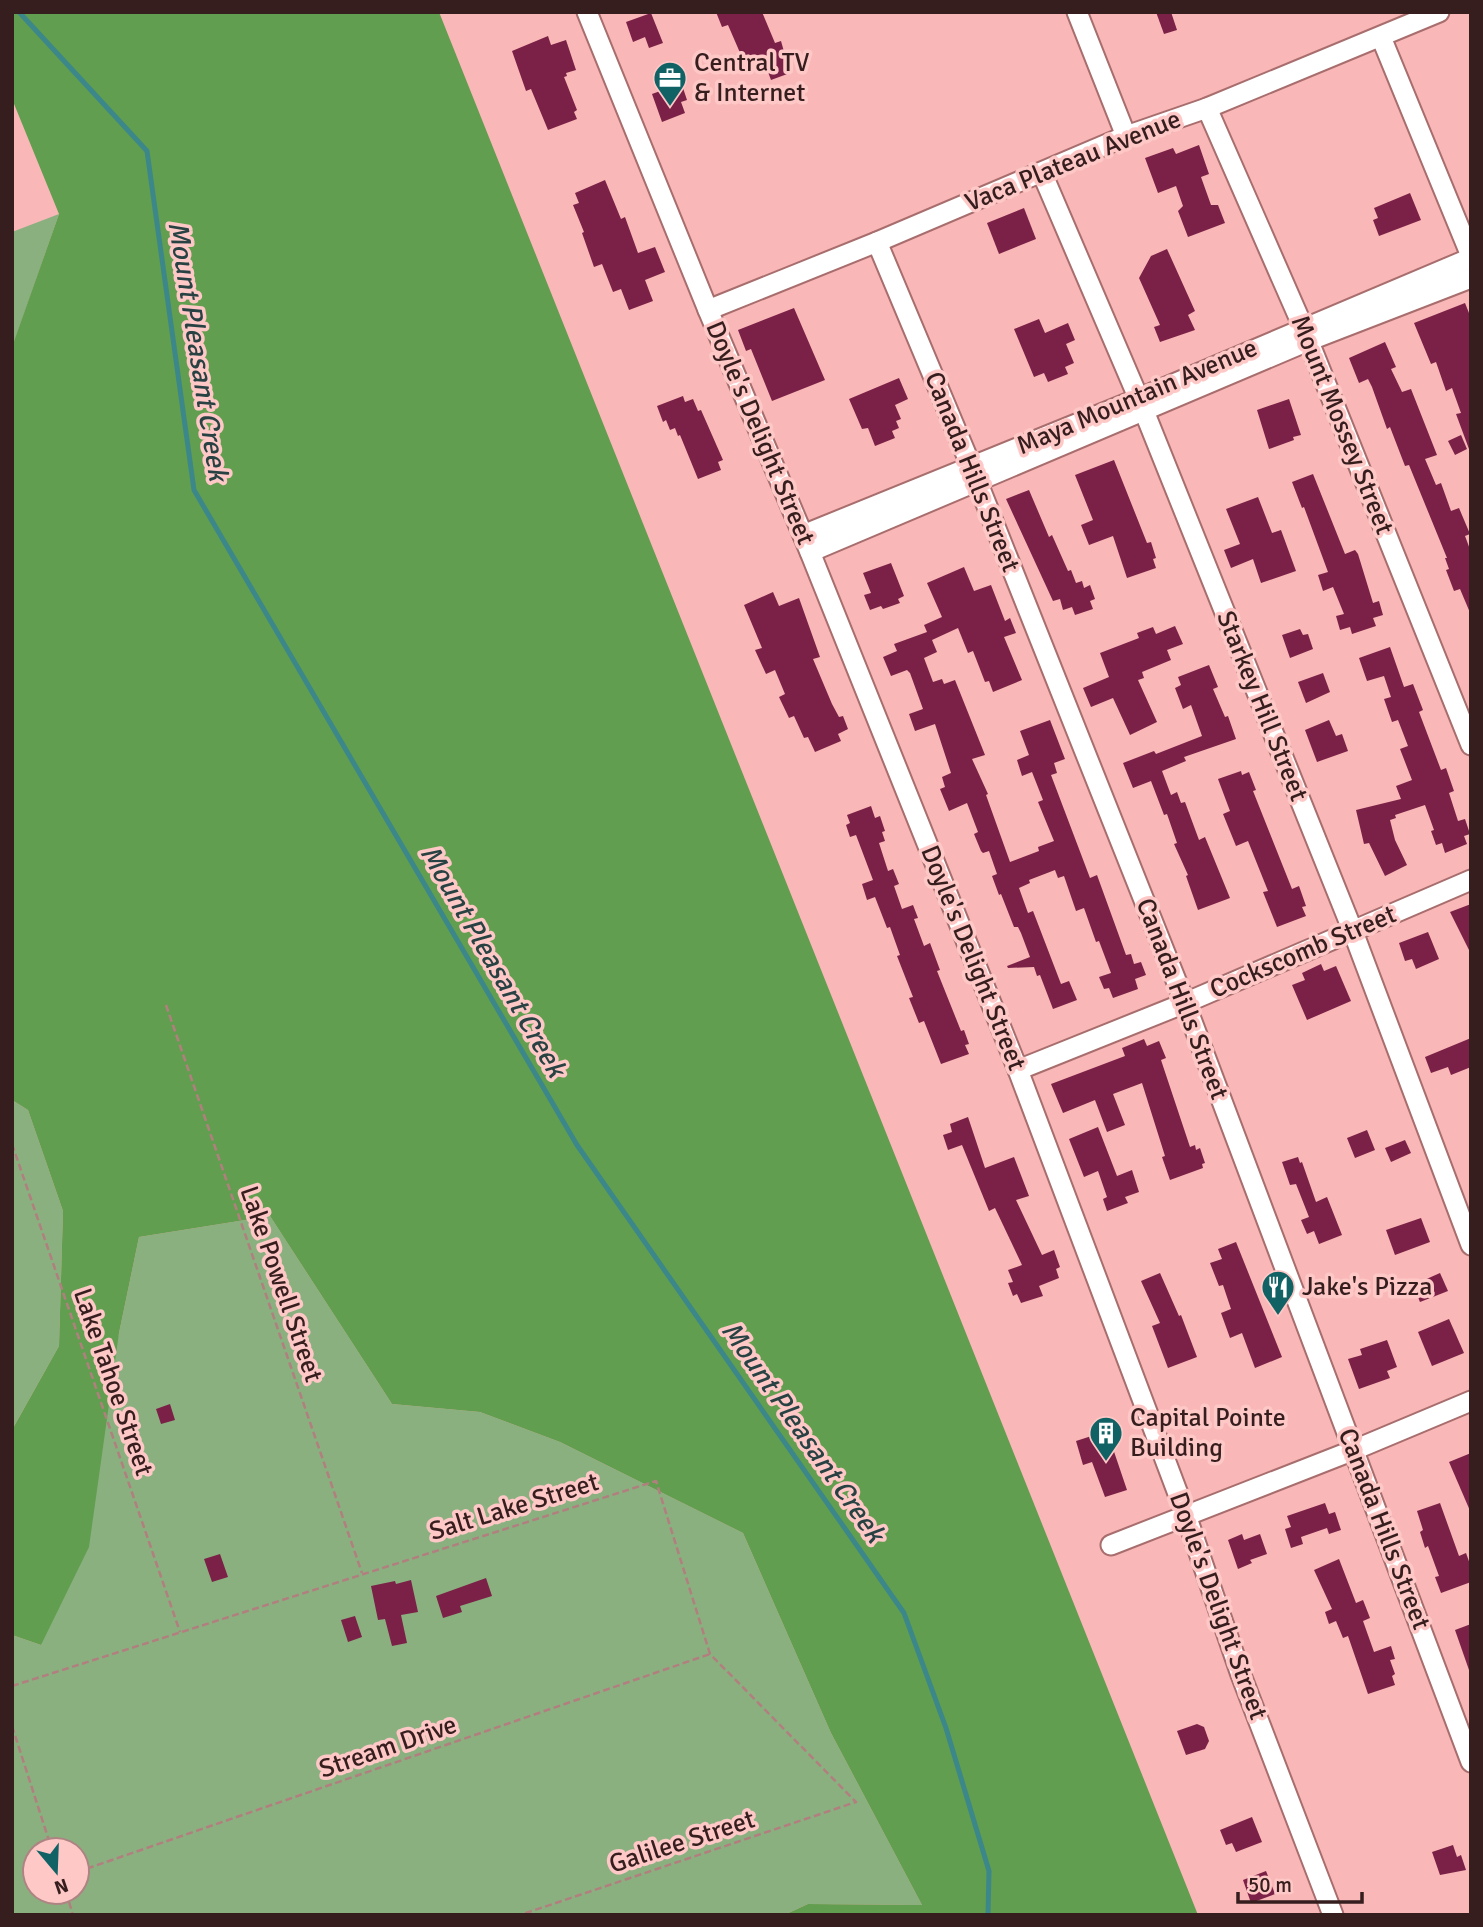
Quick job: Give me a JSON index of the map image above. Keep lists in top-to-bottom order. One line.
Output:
{"streets":{"street":["Vaca Plateau Avenue","Maya Mountain Avenue","Mount Mossey Street","Doyle's Delight Street","Canada Hills Street","Starkey Hill Street","Cockscomb Street"],"path":["Lake Powell Street","Lake Tahoe Street","Salt Lake Street","Stream Drive","Galilee Street"]},"crossings":[["Vaca Plateau Avenue","Mount Mossey Street"],["Vaca Plateau Avenue","Doyle's Delight Street"],["Vaca Plateau Avenue","Canada Hills Street"],["Vaca Plateau Avenue","Starkey Hill Street"],["Maya Mountain Avenue","Mount Mossey Street"],["Maya Mountain Avenue","Doyle's Delight Street"],["Maya Mountain Avenue","Canada Hills Street"],["Maya Mountain Avenue","Starkey Hill Street"],["Doyle's Delight Street","Cockscomb Street"],["Canada Hills Street","Cockscomb Street"],["Starkey Hill Street","Cockscomb Street"],["Lake Powell Street","Salt Lake Street"],["Lake Tahoe Street","Salt Lake Street"],["Salt Lake Street","Stream Drive"],["Salt Lake Street","Galilee Street"]],"water":["Mount Pleasant Creek"],"places":{"office":["Central TV & Internet"],"restaurant":["Jake's Pizza"],"building":["Capital Pointe Building"]},"scale_bar":"50 m","north":"bottom"}
